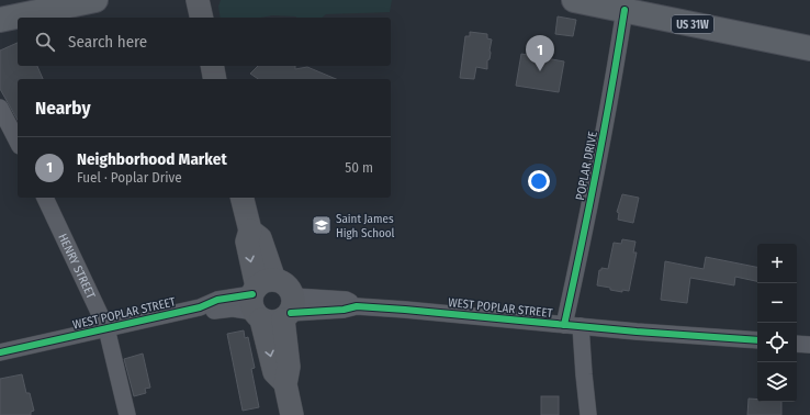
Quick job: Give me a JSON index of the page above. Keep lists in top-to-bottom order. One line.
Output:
{"streets":{"main road":["US 31W"],"street":["POPLAR DRIVE","HENRY STREET","WEST POPLAR STREET"]},"crossings":[["US 31W","POPLAR DRIVE"],["POPLAR DRIVE","WEST POPLAR STREET"],["HENRY STREET","WEST POPLAR STREET"]],"places":{"school or university":["Saint James High School"]},"page":{"search":"Search here","pins":"1","heading":"Nearby","list":[{"mark":"1","name":"Neighborhood Market","note":"Fuel · Poplar Drive","value":"50 m"}],"map_buttons":["+","−"]}}
